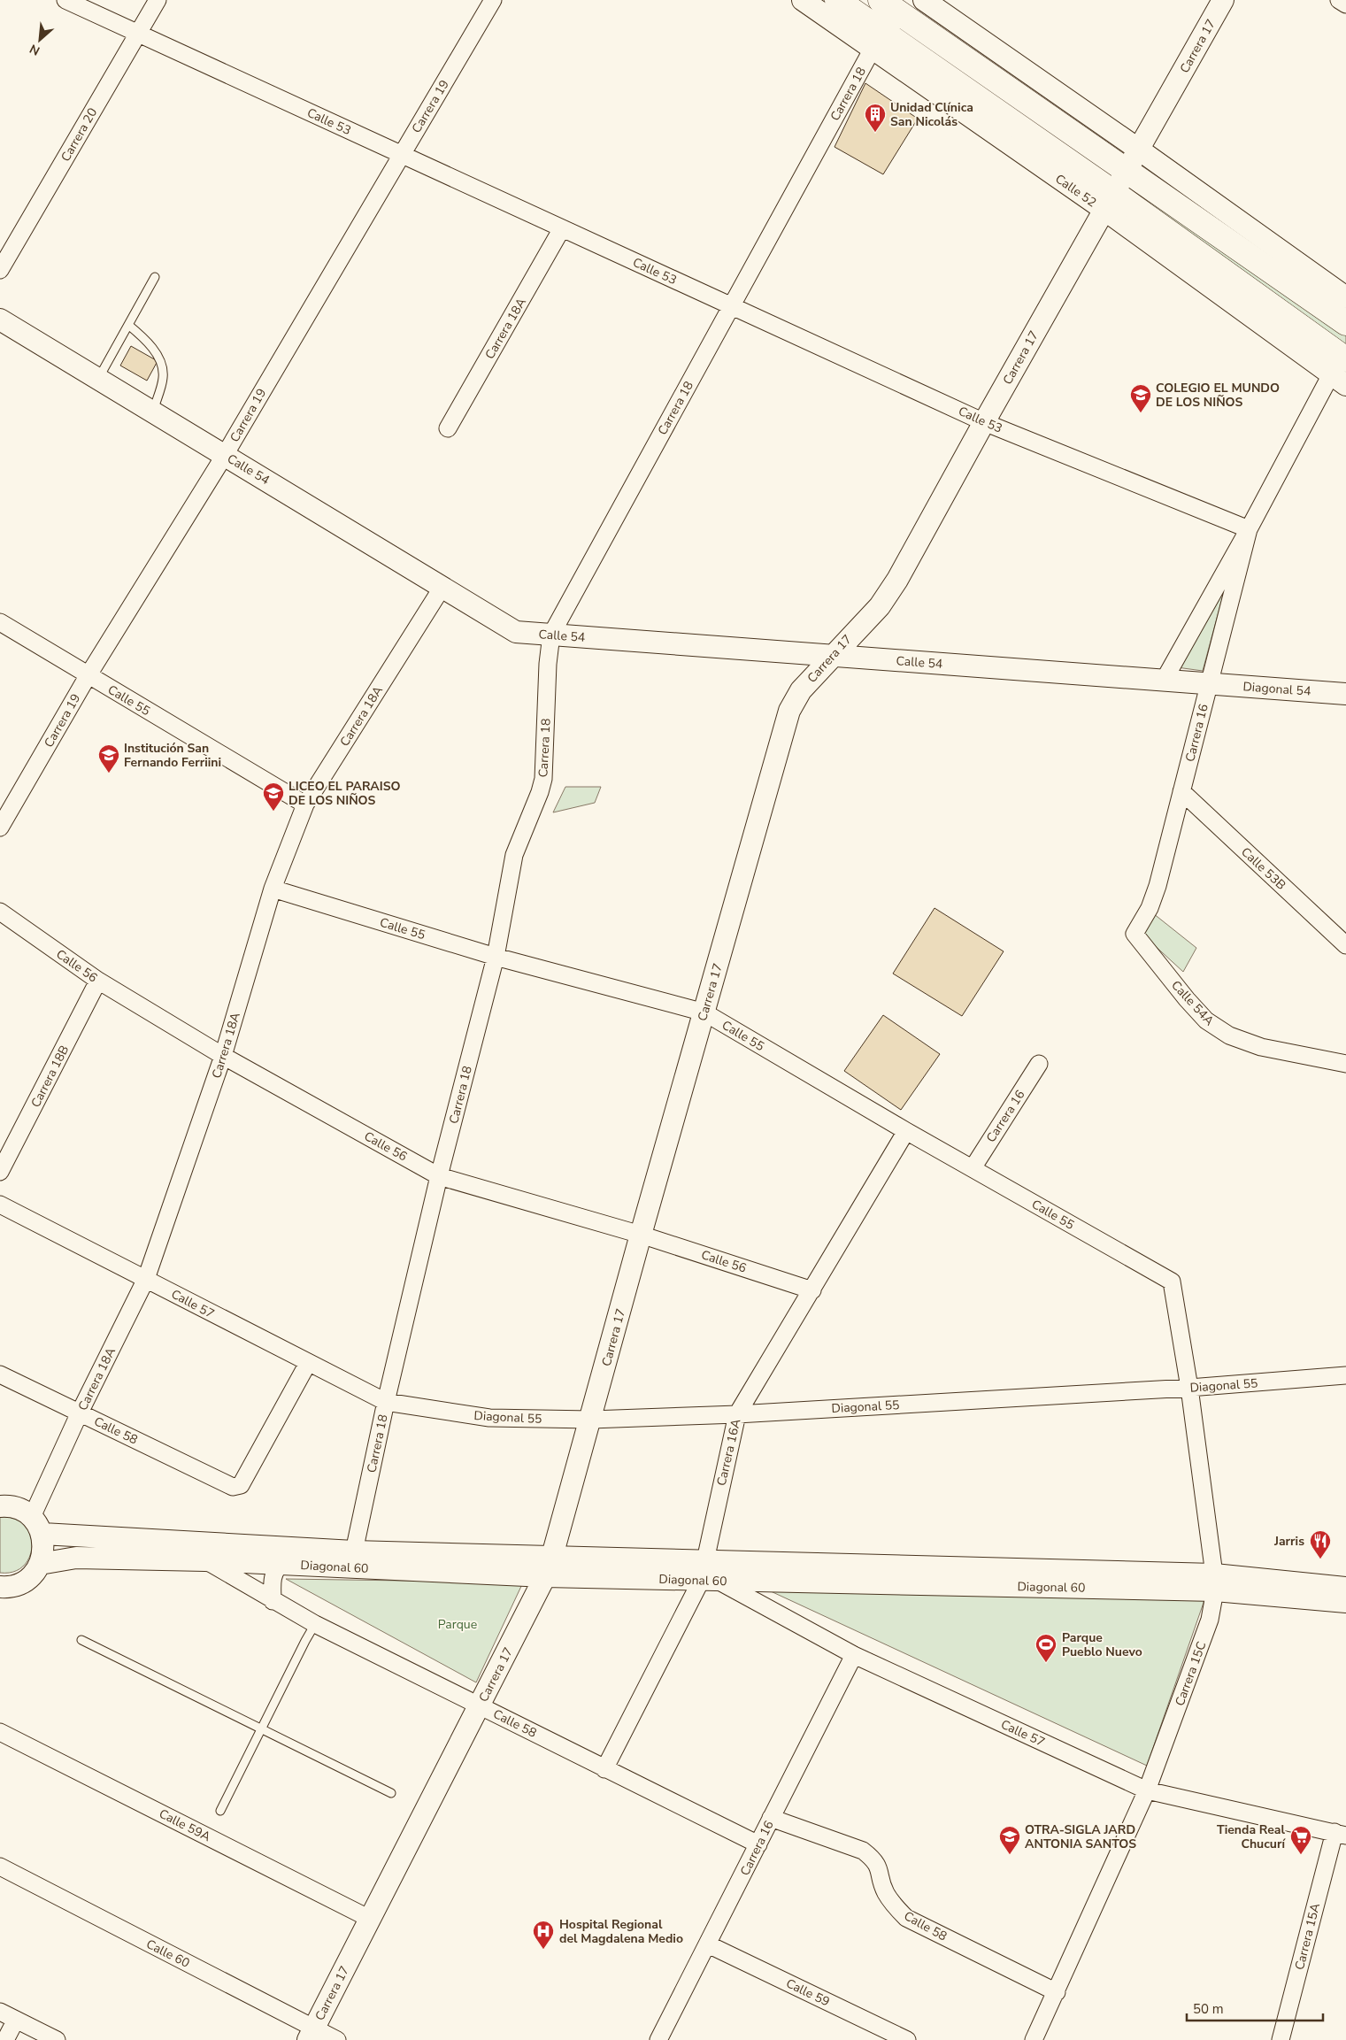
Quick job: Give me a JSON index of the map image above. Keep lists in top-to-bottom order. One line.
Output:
{"streets":{"main road":["Calle 52"],"street":["Carrera 17","Carrera 18","Carrera 19","Calle 53","Carrera 20","Carrera 18A","Calle 54","Diagonal 54","Calle 55","Carrera 16","Calle 53B","Calle 56","Calle 54A","Carrera 18B","Calle 57","Diagonal 55","Calle 58","Carrera 16A","Diagonal 60","Carrera 15C","Calle 59A","Carrera 15A","Calle 60","Calle 59"]},"crossings":[["Carrera 17","Calle 53"],["Carrera 17","Calle 52"],["Carrera 17","Calle 54"],["Carrera 17","Calle 55"],["Carrera 17","Calle 56"],["Carrera 17","Diagonal 55"],["Carrera 17","Calle 58"],["Carrera 17","Diagonal 60"],["Carrera 17","Calle 59A"],["Carrera 17","Calle 60"],["Carrera 18","Calle 53"],["Carrera 18","Calle 52"],["Carrera 18","Calle 54"],["Carrera 18","Calle 55"],["Carrera 18","Calle 56"],["Carrera 18","Calle 57"],["Carrera 18","Diagonal 55"],["Carrera 18","Diagonal 60"],["Carrera 19","Calle 53"],["Carrera 19","Calle 54"],["Carrera 19","Calle 55"],["Calle 53","Carrera 20"],["Calle 53","Carrera 18A"],["Calle 53","Carrera 16"],["Calle 52","Carrera 16"],["Carrera 18A","Calle 54"],["Carrera 18A","Calle 55"],["Carrera 18A","Calle 56"],["Carrera 18A","Calle 57"],["Carrera 18A","Calle 58"],["Carrera 18A","Diagonal 60"],["Calle 54","Diagonal 54"],["Calle 54","Carrera 16"],["Diagonal 54","Carrera 16"],["Calle 55","Carrera 16"],["Calle 55","Carrera 16A"],["Calle 55","Carrera 15C"],["Carrera 16","Calle 53B"],["Carrera 16","Calle 54A"],["Carrera 16","Calle 57"],["Carrera 16","Calle 58"],["Carrera 16","Calle 59"],["Calle 56","Carrera 18B"],["Calle 56","Carrera 16A"],["Calle 57","Diagonal 55"],["Calle 57","Calle 58"],["Calle 57","Carrera 16A"],["Calle 57","Diagonal 60"],["Calle 57","Carrera 15C"],["Calle 57","Carrera 15A"],["Diagonal 55","Carrera 16A"],["Diagonal 55","Carrera 15C"],["Calle 58","Carrera 16A"],["Calle 58","Diagonal 60"],["Calle 58","Carrera 15C"],["Carrera 16A","Diagonal 60"],["Diagonal 60","Carrera 15C"]],"parks":["Parque"],"places":{"building":["Unidad Clínica San Nicolás"],"school or university":["COLEGIO EL MUNDO DE LOS NIÑOS","Institución San Fernando Ferriini","LICEO EL PARAISO DE LOS NIÑOS","OTRA-SIGLA JARD ANTONIA SANTOS"],"restaurant":["Jarris"],"sports":["Parque Pueblo Nuevo"],"supermarket":["Tienda Real Chucurí"],"hospital":["Hospital Regional del Magdalena Medio"]},"scale_bar":"50 m","north":"bottom left"}
